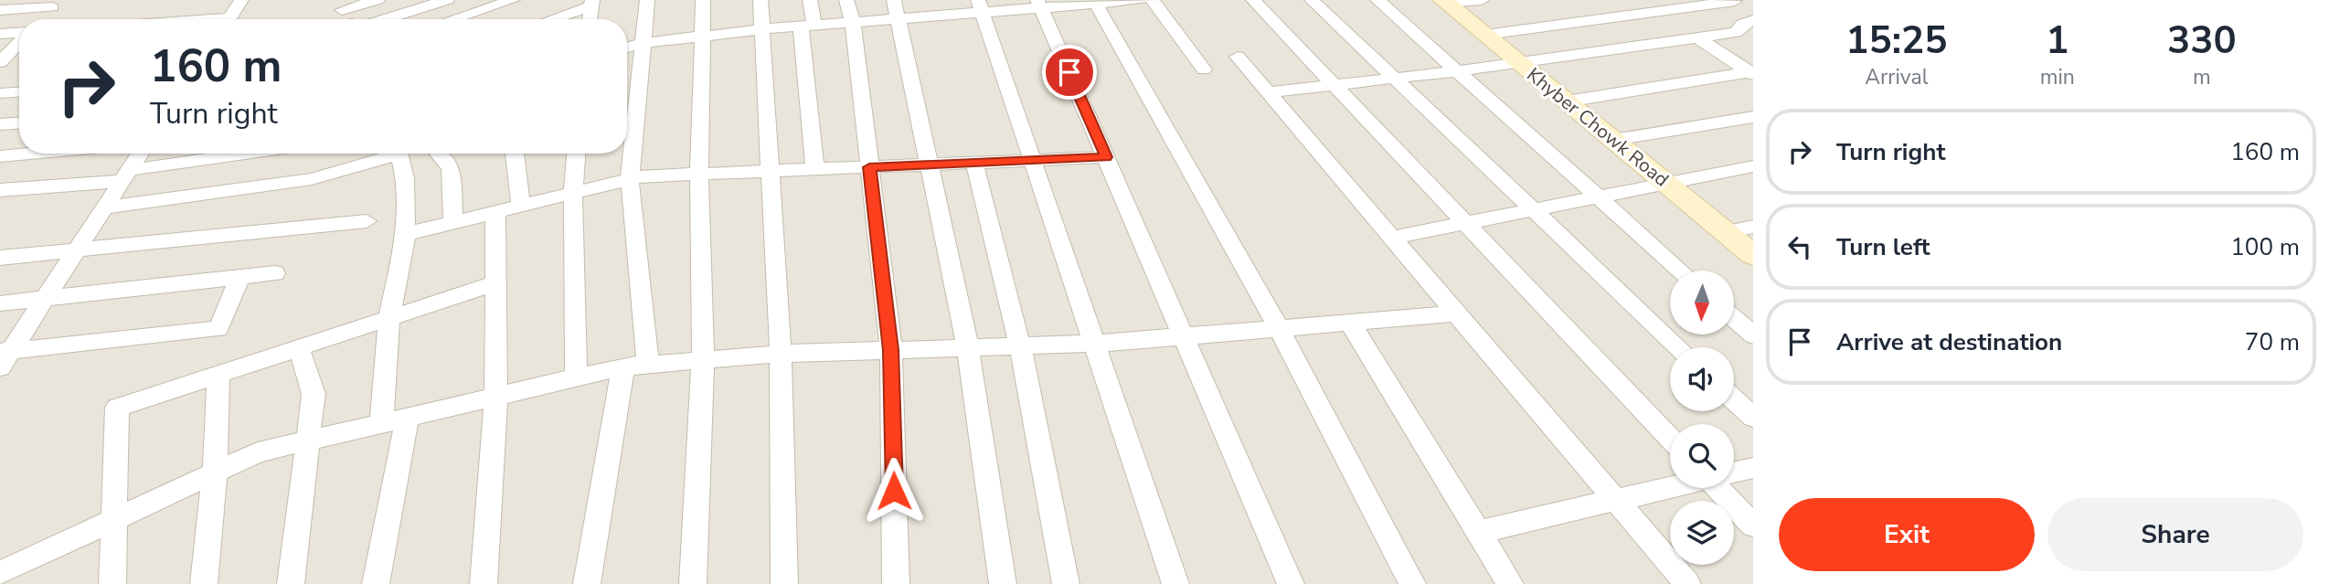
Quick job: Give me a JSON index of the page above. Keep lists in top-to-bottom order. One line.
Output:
{"streets":{"street":["Khyber Chowk Road"]},"north":"bottom","page":{"eta":["15:25","Arrival","1","min","330","m"],"turn":["160 m","Turn right"],"list":[{"name":"Turn right","value":"160 m"},{"name":"Turn left","value":"100 m"},{"name":"Arrive at destination","value":"70 m"}],"buttons":["Exit","Share"]}}
